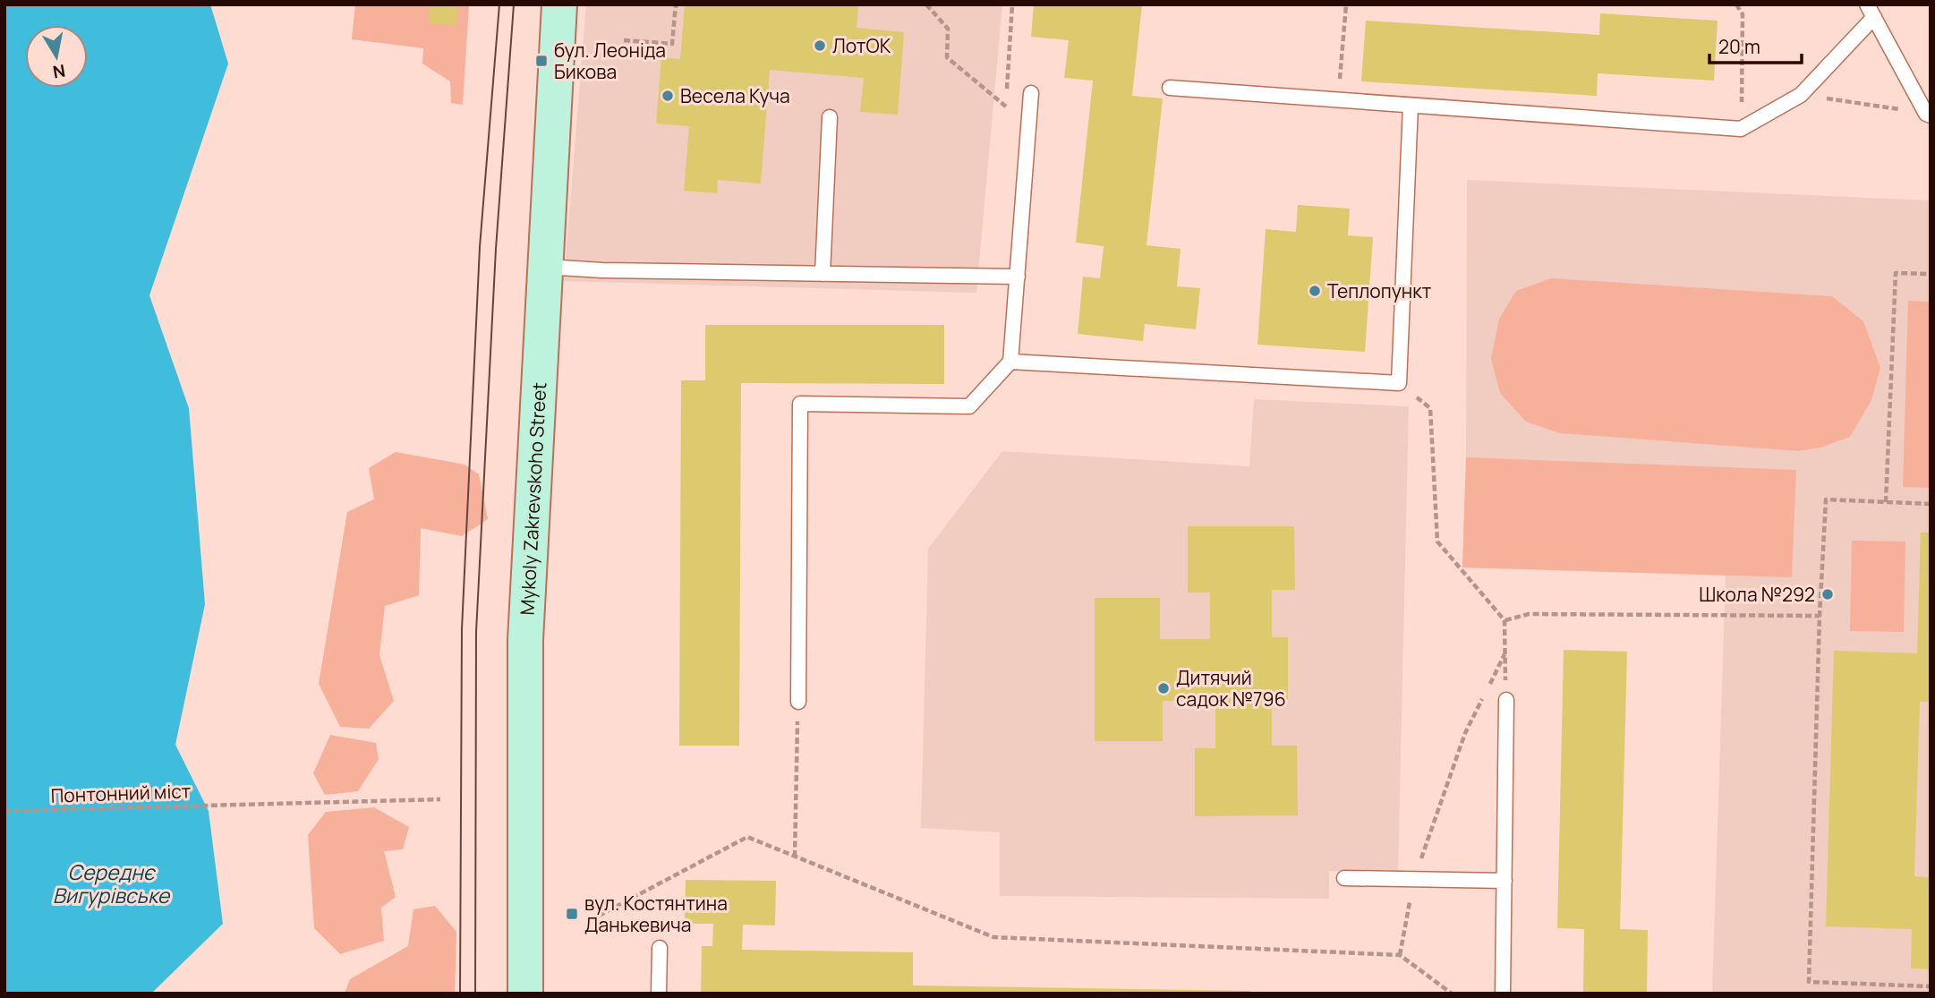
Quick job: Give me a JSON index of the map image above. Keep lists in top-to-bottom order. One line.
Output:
{"streets":{"street":["Mykoly Zakrevskoho Street"],"path":["Понтонний міст"]},"water":["Середнє Вигурівське"],"places":{"other":["ЛотОК","Весела Куча","Теплопункт","Школа №292","Дитячий садок №796"],"transit":["бул. Леоніда Бикова","вул. Костянтина Данькевича"]},"scale_bar":"20 m","north":"bottom"}
